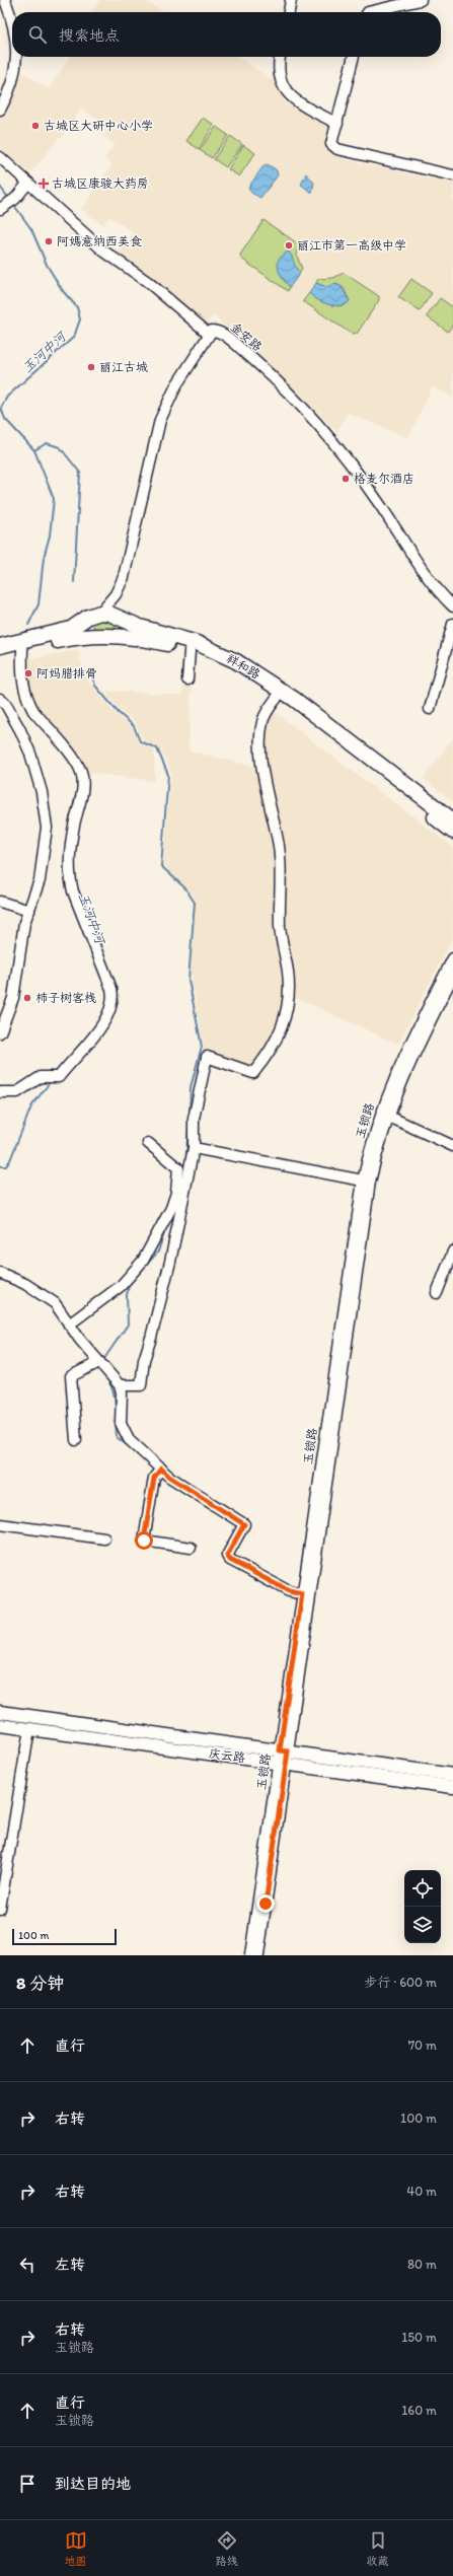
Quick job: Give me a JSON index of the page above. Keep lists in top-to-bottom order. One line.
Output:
{"streets":{"highway":["祥和路"],"main road":["庆云路"],"street":["金安路","玉锁路"]},"crossings":[["玉锁路","庆云路"]],"water":["玉河中河"],"places":{"other":["古城区大研中心小学","阿媽意纳西美食","丽江市第一高级中学","丽江古城","格麦尔酒店","阿妈腊排骨","柿子树客栈"],"health":["古城区康骏大药房"]},"scale_bar":"100 m","page":{"search":"搜索地点","scale":"100 m","heading":["8 分钟","步行 · 600 m"],"list":[["直行","70 m"],["右转","100 m"],["右转","40 m"],["左转","80 m"],["右转","玉锁路","150 m"],["直行","玉锁路","160 m"],"到达目的地"],"nav":["地图","路线","收藏"]}}
